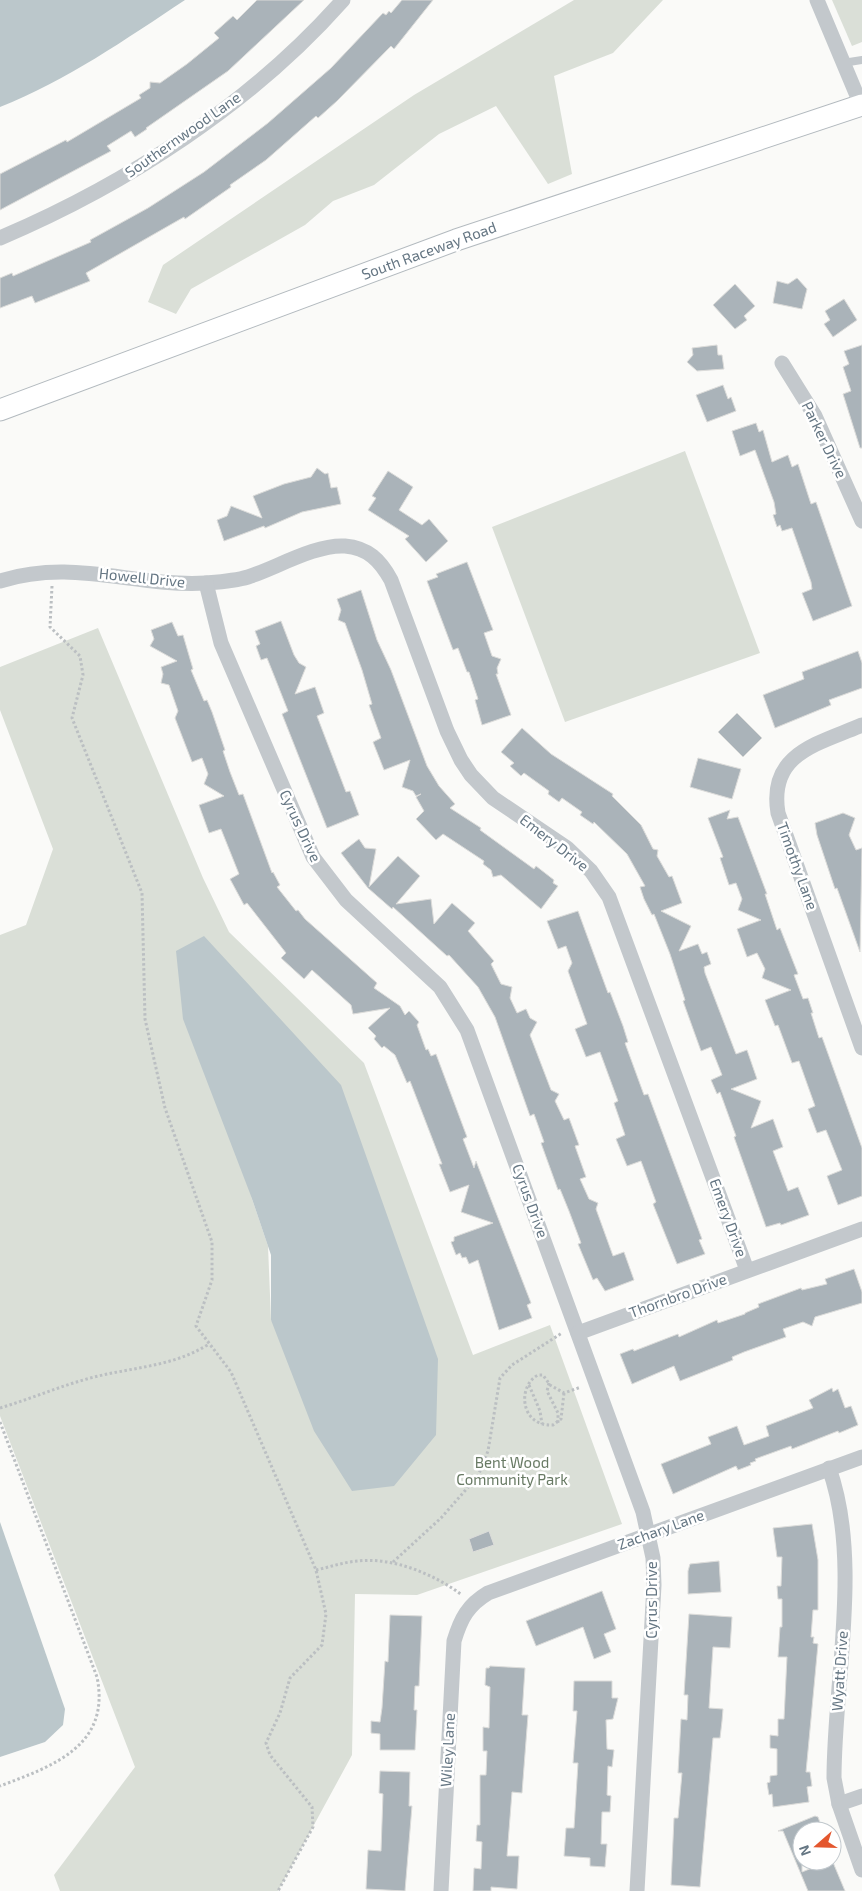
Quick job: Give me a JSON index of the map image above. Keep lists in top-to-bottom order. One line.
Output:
{"streets":{"main road":["South Raceway Road"],"street":["Southernwood Lane","Parker Drive","Howell Drive","Cyrus Drive","Emery Drive","Timothy Lane","Thornbro Drive","Zachary Lane","Wyatt Drive","Wiley Lane"]},"crossings":[["Howell Drive","Cyrus Drive"],["Howell Drive","Emery Drive"],["Cyrus Drive","Thornbro Drive"],["Cyrus Drive","Zachary Lane"],["Emery Drive","Thornbro Drive"],["Zachary Lane","Wyatt Drive"],["Zachary Lane","Wiley Lane"]],"parks":["Bent Wood Community Park"],"north":"left"}
